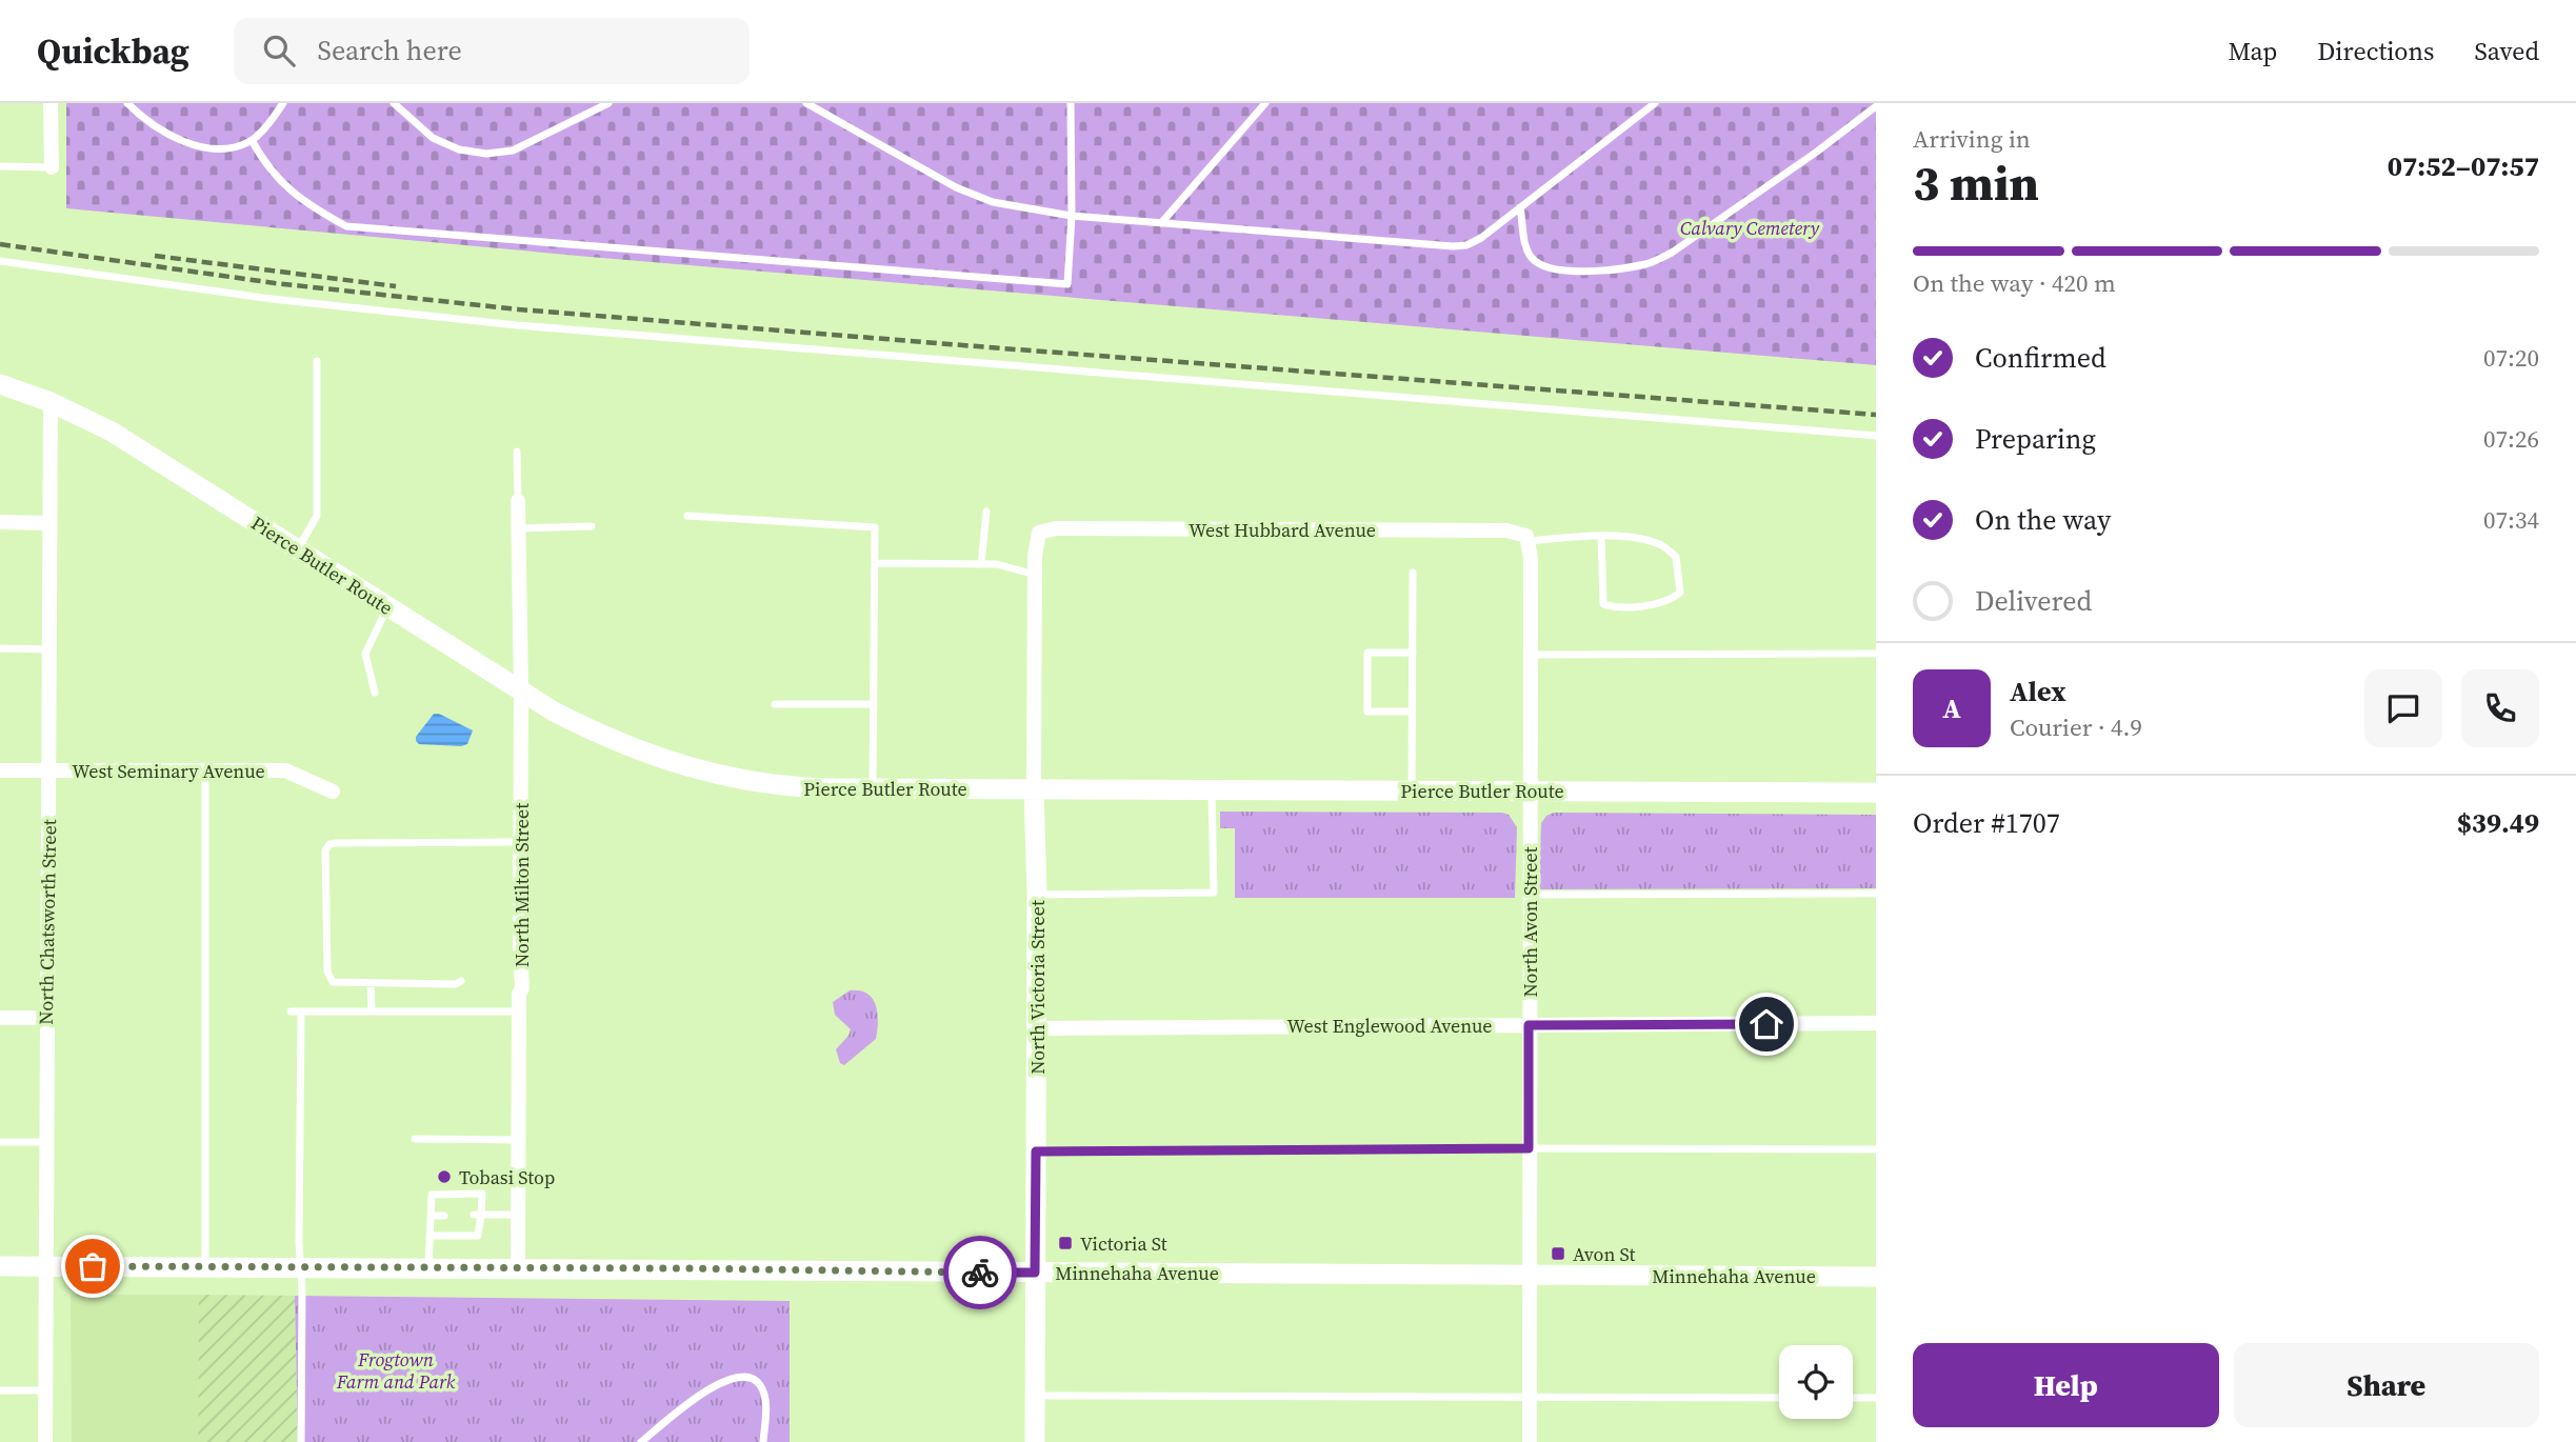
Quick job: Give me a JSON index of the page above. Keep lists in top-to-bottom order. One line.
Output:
{"streets":{"street":["West Hubbard Avenue","Pierce Butler Route","West Seminary Avenue","North Milton Street","North Chatsworth Street","North Avon Street","North Victoria Street","West Englewood Avenue","Minnehaha Avenue"]},"crossings":[["West Hubbard Avenue","North Avon Street"],["West Hubbard Avenue","North Victoria Street"],["Pierce Butler Route","North Milton Street"],["Pierce Butler Route","North Chatsworth Street"],["Pierce Butler Route","North Avon Street"],["Pierce Butler Route","North Victoria Street"],["West Seminary Avenue","North Chatsworth Street"],["North Milton Street","Minnehaha Avenue"],["North Chatsworth Street","Minnehaha Avenue"],["North Avon Street","West Englewood Avenue"],["North Avon Street","Minnehaha Avenue"],["North Victoria Street","West Englewood Avenue"],["North Victoria Street","Minnehaha Avenue"]],"parks":["Calvary Cemetery","Frogtown Farm and Park"],"places":{"other":["Tobasi Stop"],"transit":["Victoria St","Avon St"]},"page":{"header":"Quickbag","search":"Search here","nav":["Map","Directions","Saved"],"heading":["3 min","Arriving in","07:52–07:57"],"panel":["Alex","Courier · 4.9","Order #1707","$39.49"],"bar":"On the way · 420 m","list":[["Confirmed","07:20"],["Preparing","07:26"],["On the way","07:34"],"Delivered"],"round":"A","buttons":["Help","Share"]}}
